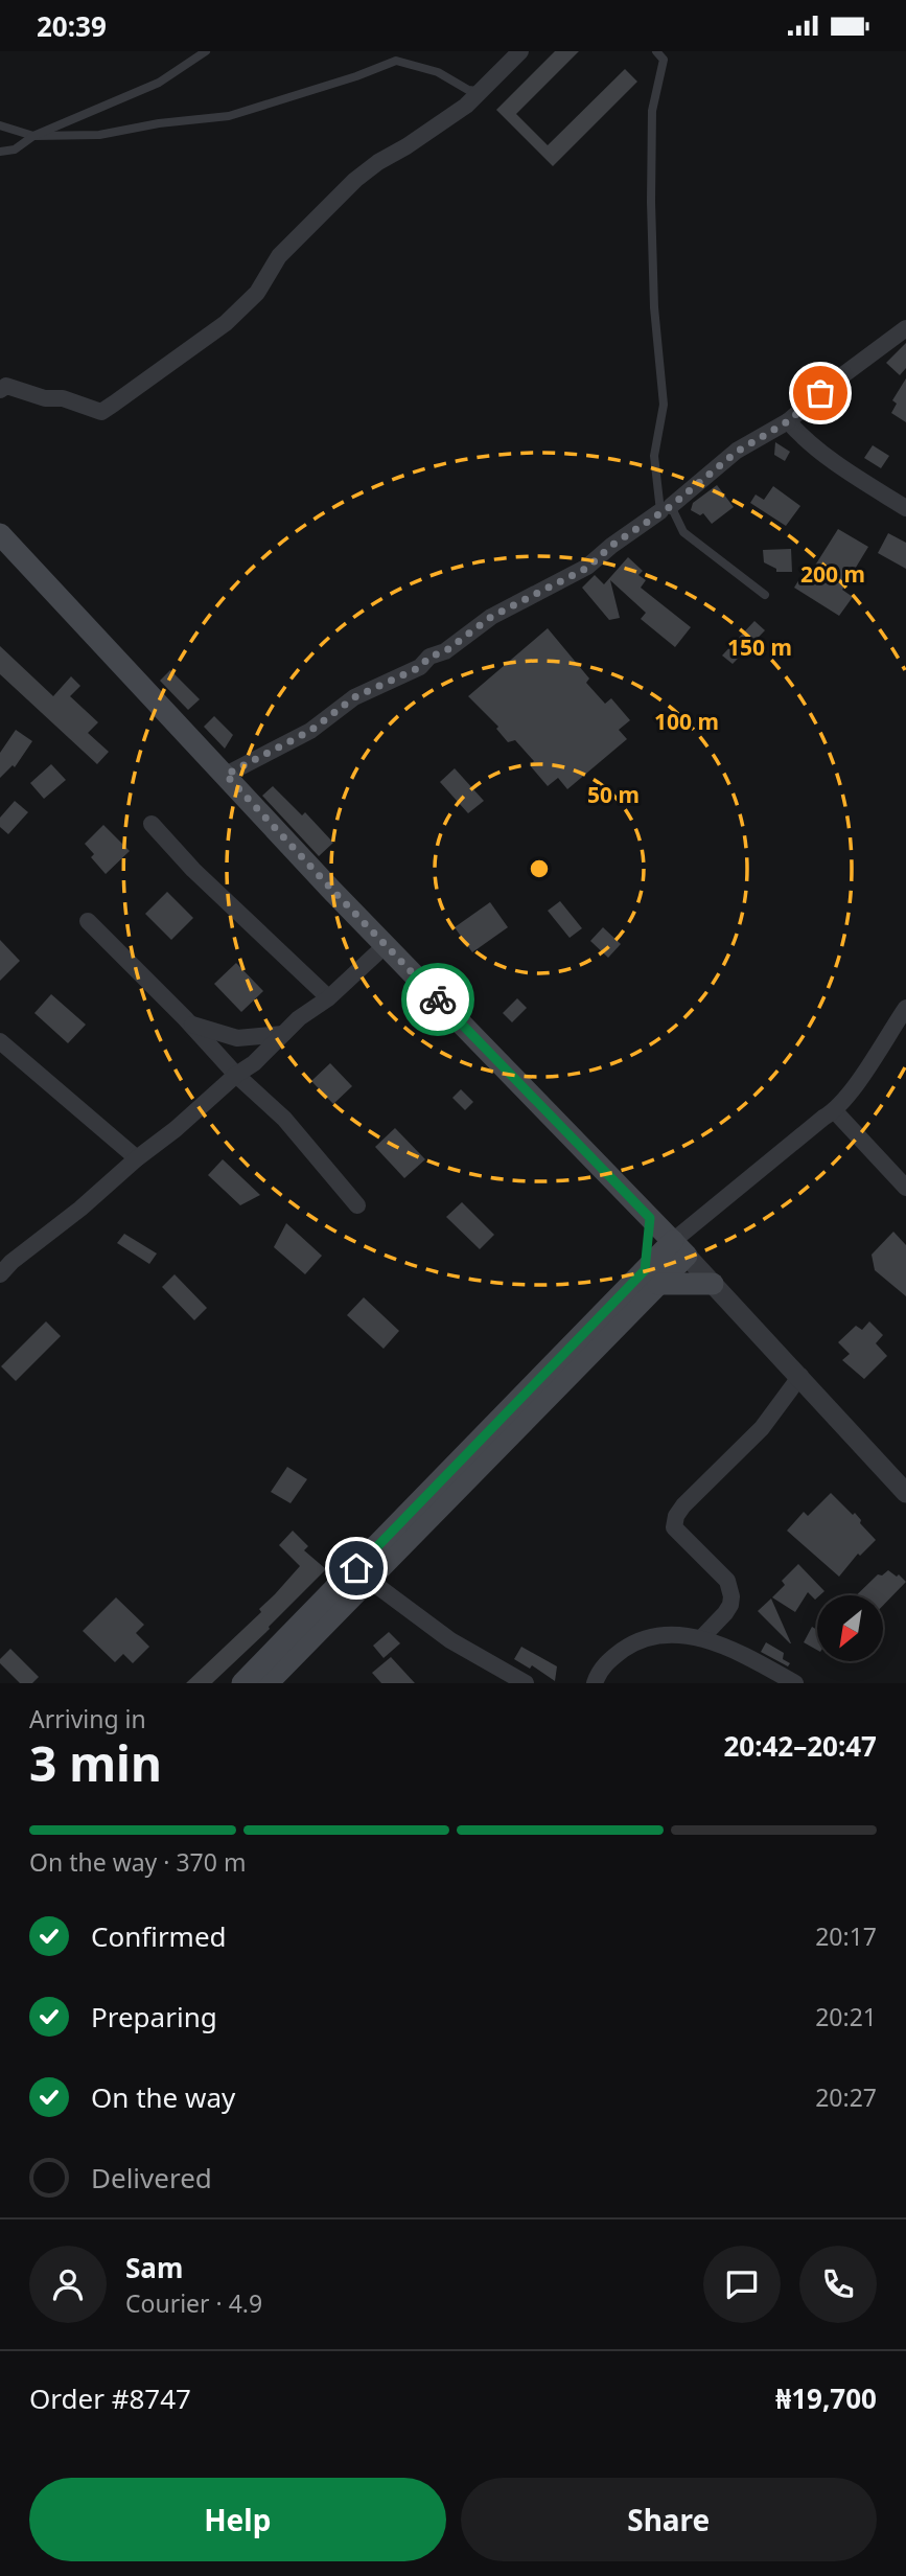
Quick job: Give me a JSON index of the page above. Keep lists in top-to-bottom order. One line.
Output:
{"north":"bottom left","page":{"status":"20:39","heading":["3 min","Arriving in","20:42–20:47"],"panel":["Sam","Courier · 4.9","Order #8747","₦19,700"],"bar":"On the way · 370 m","list":[["Confirmed","20:17"],["Preparing","20:21"],["On the way","20:27"],"Delivered"],"buttons":["Help","Share"]},"rings":["200 m","150 m","100 m","50 m"]}
